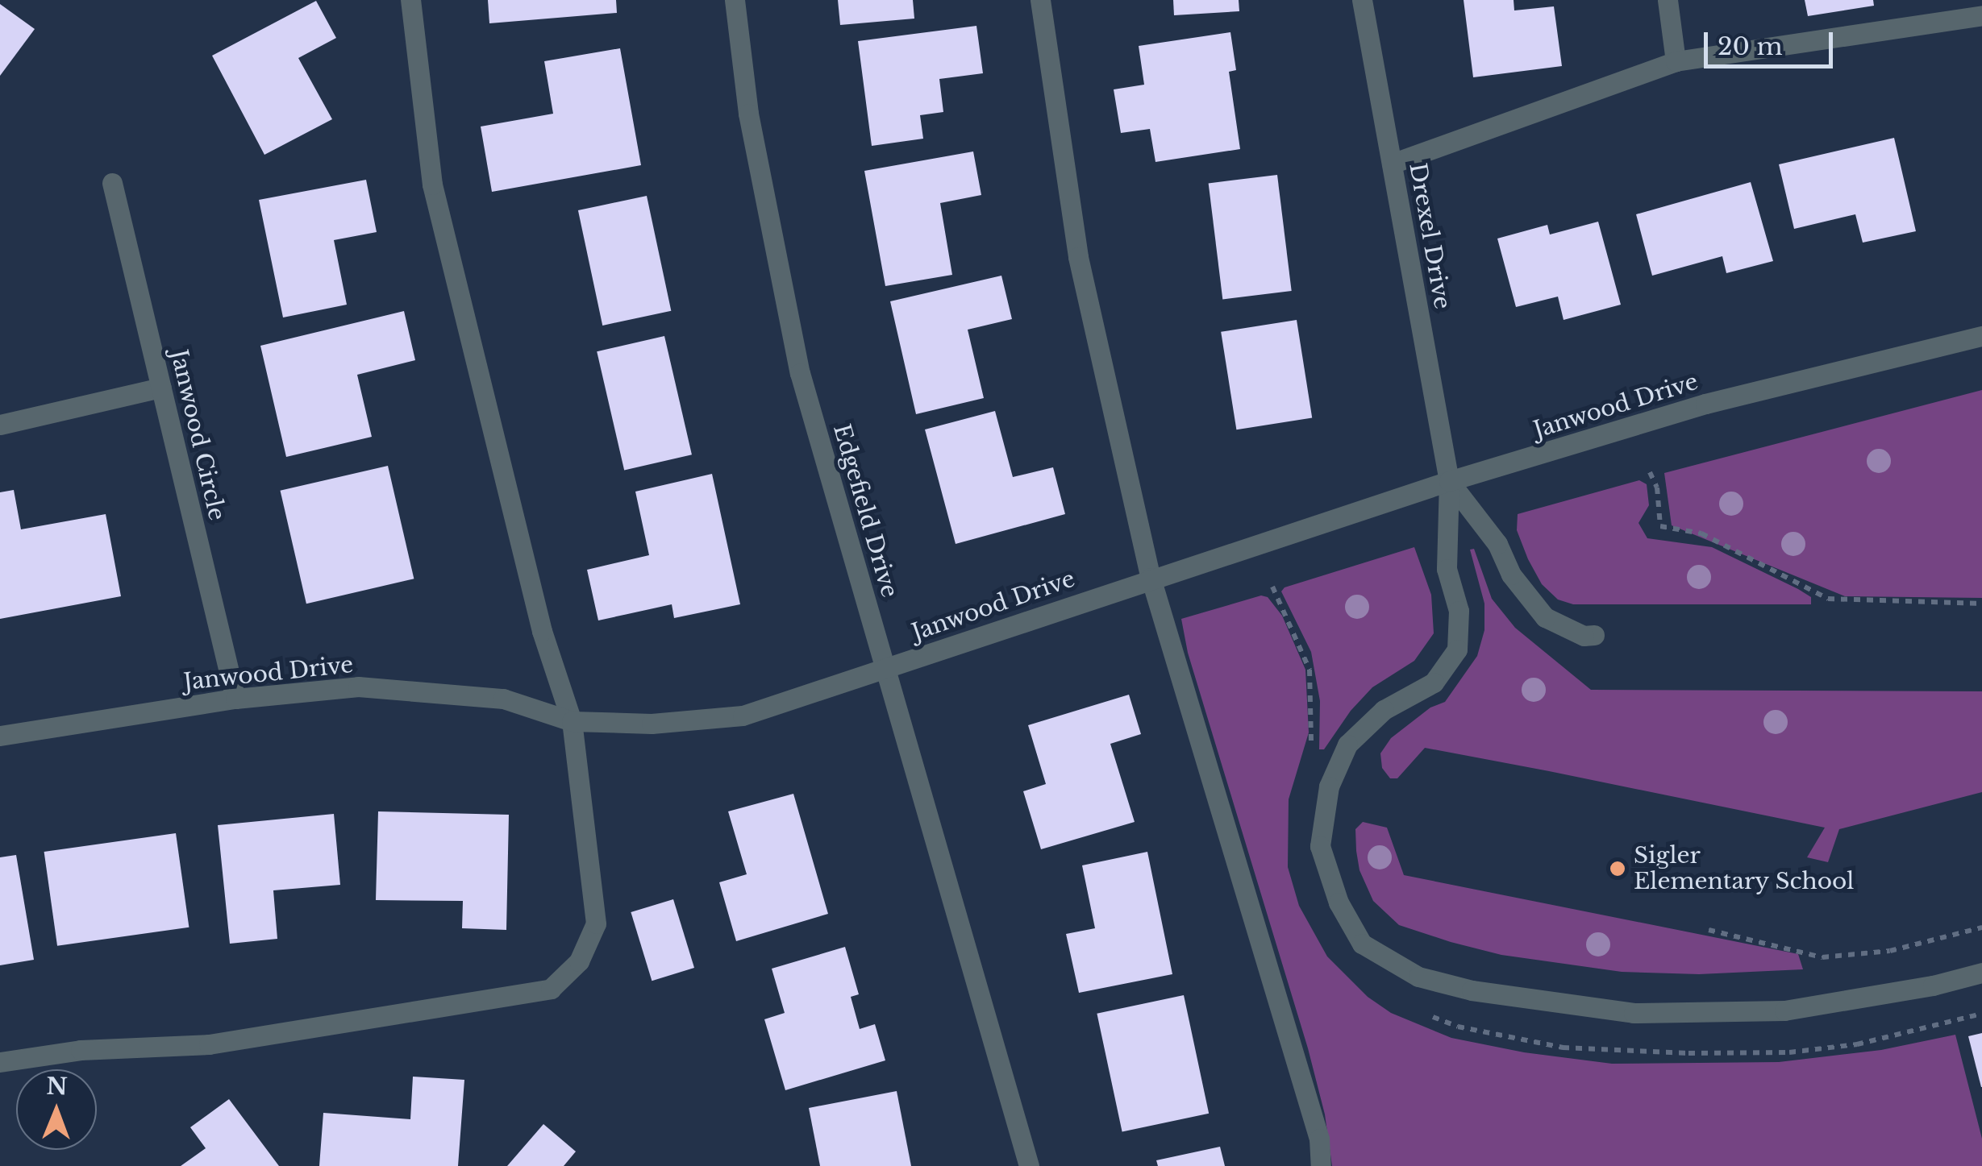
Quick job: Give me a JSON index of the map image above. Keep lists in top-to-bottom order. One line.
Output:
{"streets":{"street":["Drexel Drive","Janwood Drive","Janwood Circle","Edgefield Drive"]},"crossings":[["Drexel Drive","Janwood Drive"],["Janwood Drive","Janwood Circle"],["Janwood Drive","Edgefield Drive"]],"places":["Sigler Elementary School"],"scale_bar":"20 m","north":"top"}
